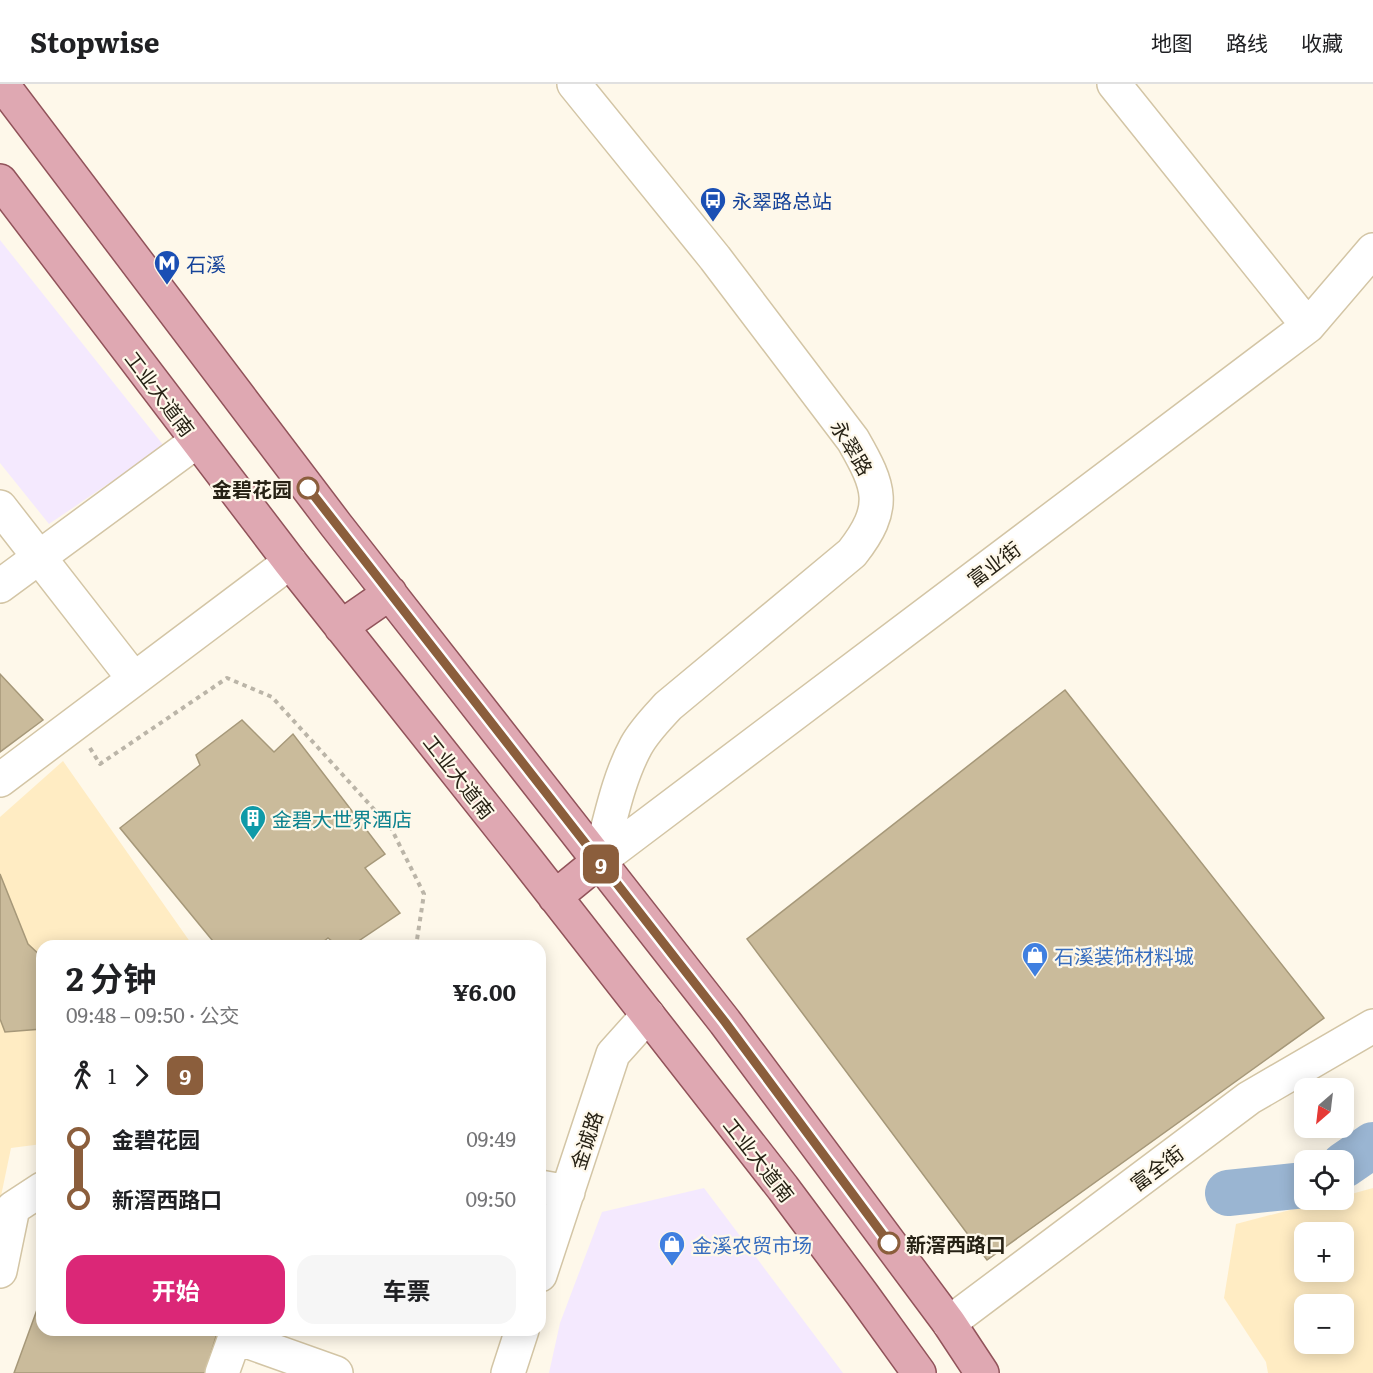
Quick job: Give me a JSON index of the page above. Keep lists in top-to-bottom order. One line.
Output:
{"streets":{"main road":["工业大道南"],"street":["永翠路","富业街","金诚路","富全街"]},"crossings":[["工业大道南","金诚路"],["永翠路","富业街"]],"places":{"bus stop":["永翠路总站"],"metro station":["石溪"],"other":["金碧花园","新滘西路口"],"building":["金碧大世界酒店"],"shop":["石溪装饰材料城","金溪农贸市场"]},"lines":["bus line 9"],"north":"bottom left","page":{"header":"Stopwise","nav":["地图","路线","收藏"],"on_map":"9","heading":["2 分钟","09:48 – 09:50 · 公交","¥6.00"],"legs":["1","9"],"map_buttons":["+","−"],"list":[{"name":"金碧花园","value":"09:49"},{"name":"新滘西路口","value":"09:50"}],"buttons":["开始","车票"]}}
